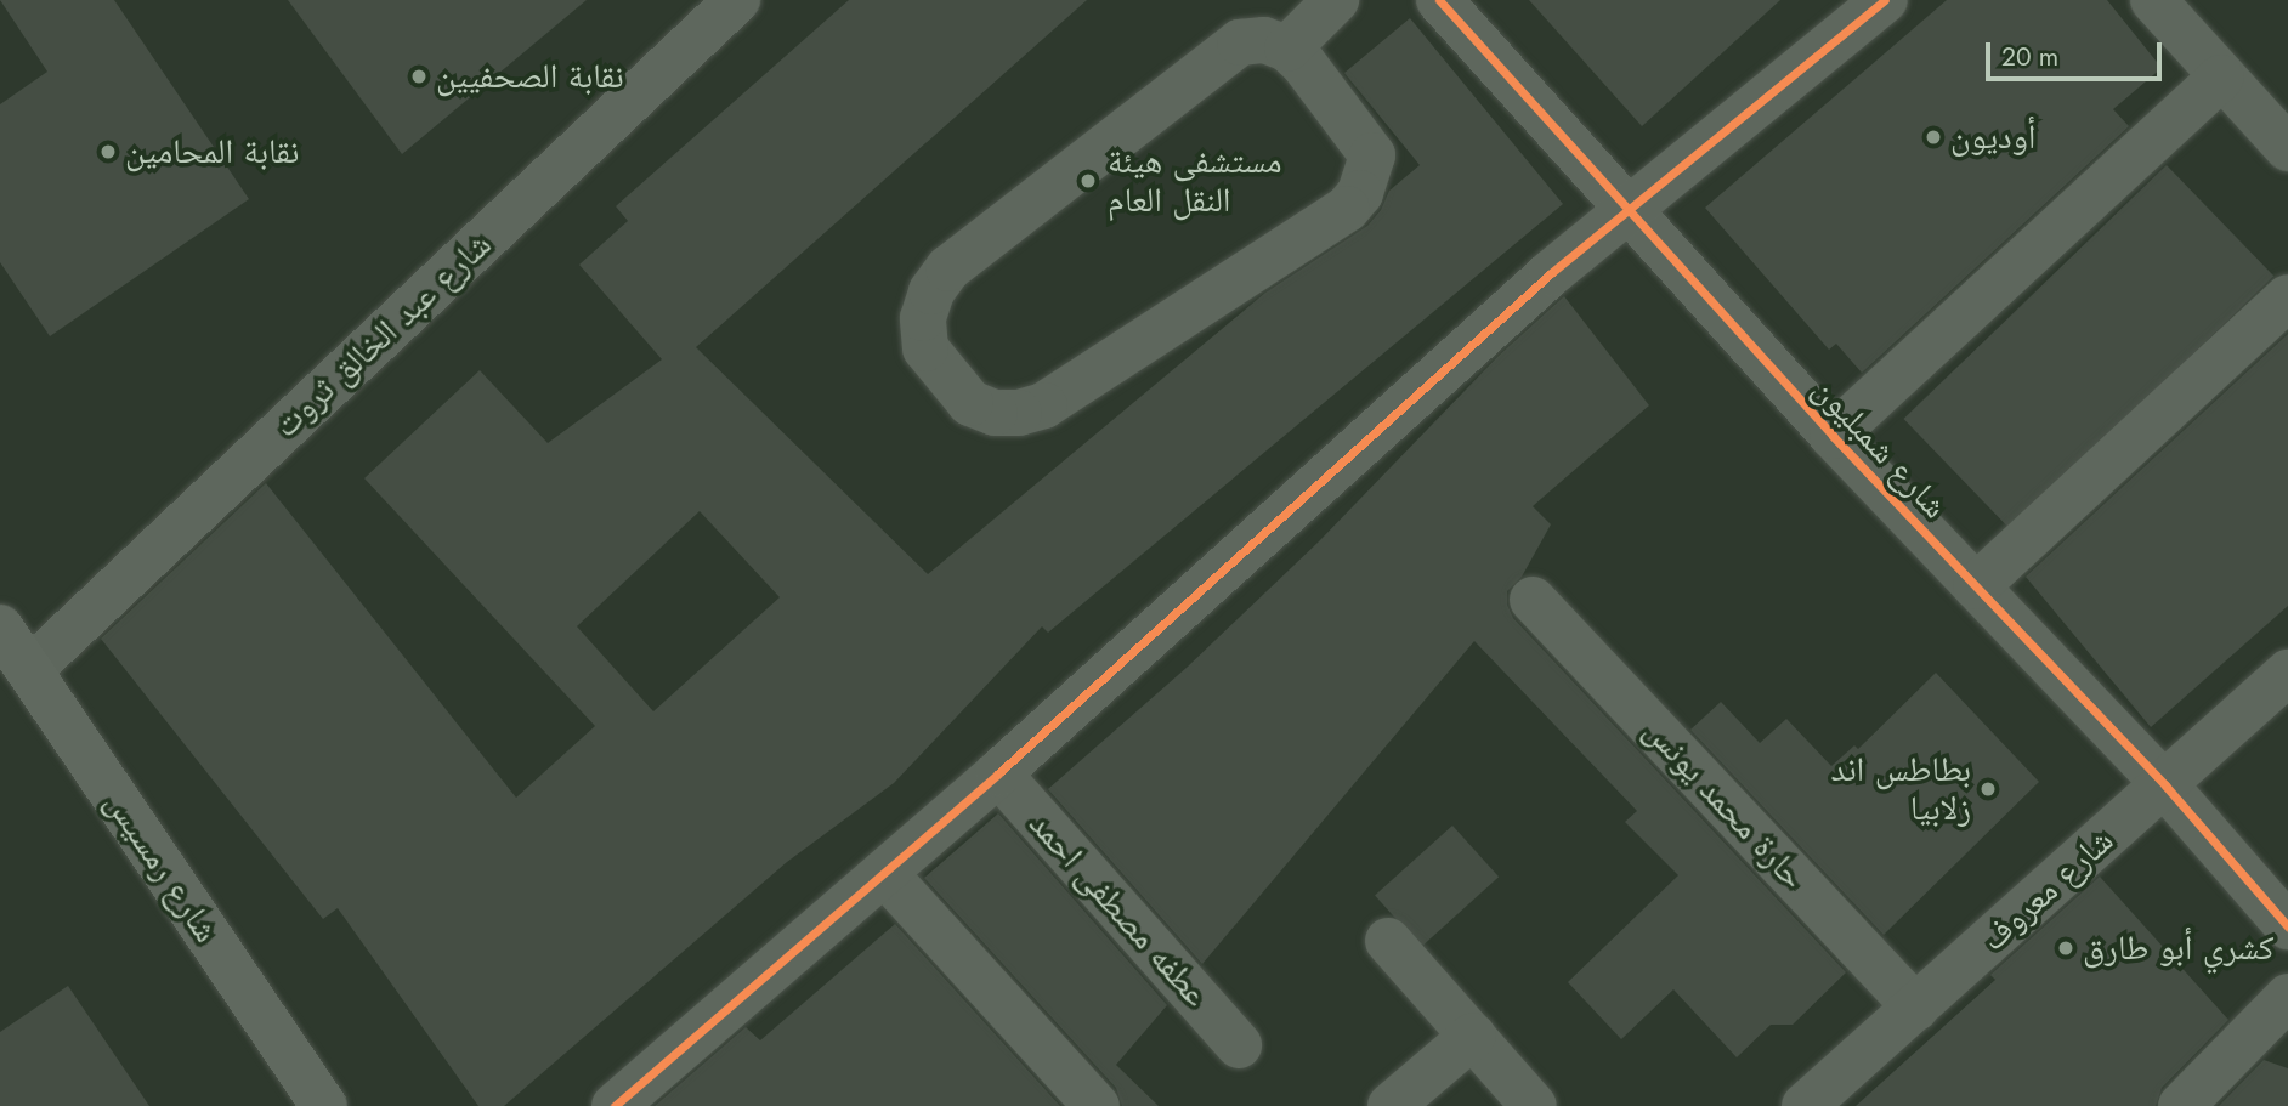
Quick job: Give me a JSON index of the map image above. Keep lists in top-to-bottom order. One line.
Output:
{"streets":{"main road":["شارع رمسيس"],"street":["شارع عبد الخالق ثروت","شارع شمبليون","حارة محمد يونس","شارع معروف","عطفه مصطفى احمد"]},"crossings":[["شارع عبد الخالق ثروت","شارع رمسيس"],["شارع شمبليون","شارع معروف"],["حارة محمد يونس","شارع معروف"]],"places":["نقابة الصحفيين","أوديون","نقابة المحامين","مستشفى هيئة النقل العام","بطاطس اند زلابيا","كشري أبو طارق"],"scale_bar":"20 m"}
